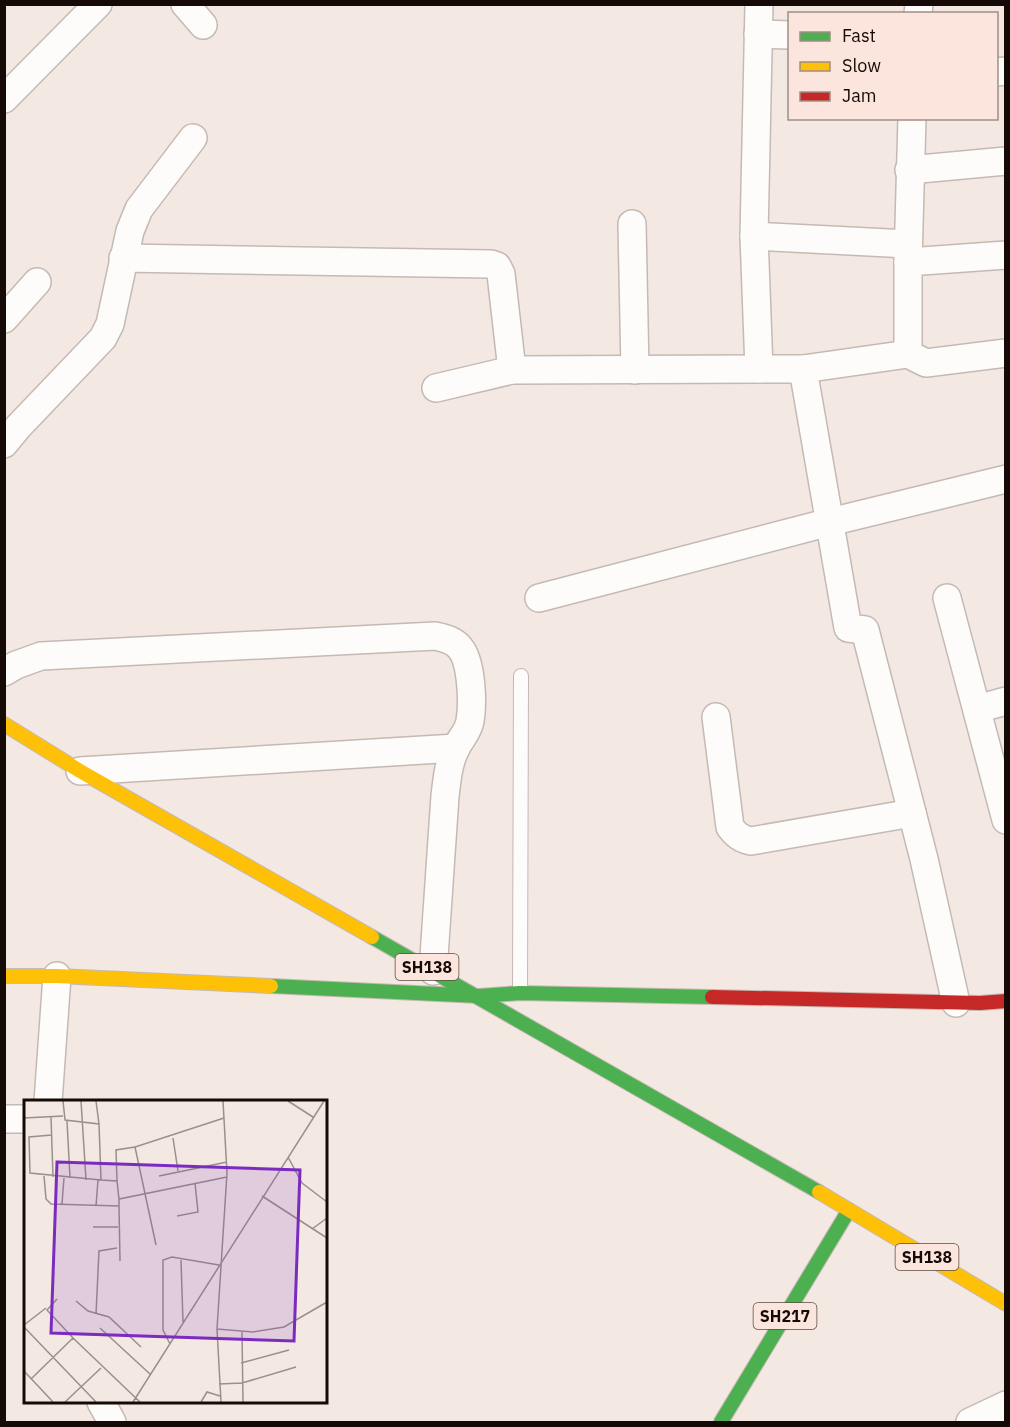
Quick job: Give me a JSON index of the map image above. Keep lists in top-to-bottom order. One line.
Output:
{"streets":{"main road":["SH138","SH217"]},"crossings":[["SH138","SH217"]],"legend":["Fast","Slow","Jam"]}
